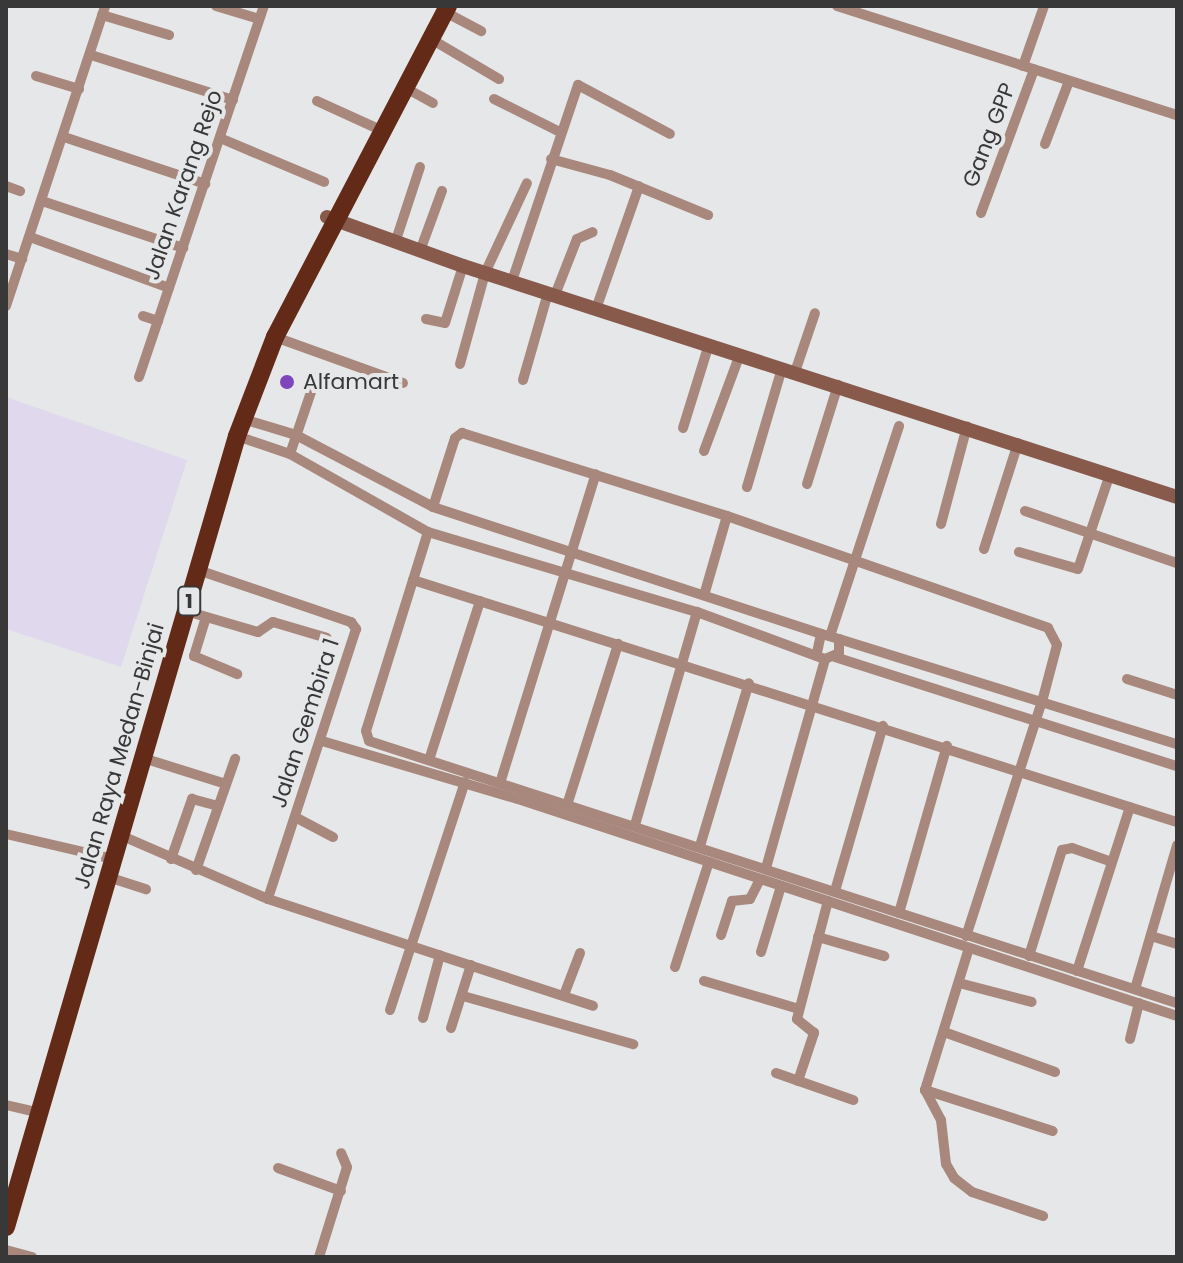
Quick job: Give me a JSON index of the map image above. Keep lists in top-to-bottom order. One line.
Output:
{"streets":{"highway":["1","Jalan Raya Medan-Binjai"],"street":["Gang GPP","Jalan Karang Rejo","Jalan Gembira 1"]},"crossings":[["Jalan Gembira 1","Jalan Raya Medan-Binjai"]],"places":["Alfamart"]}
